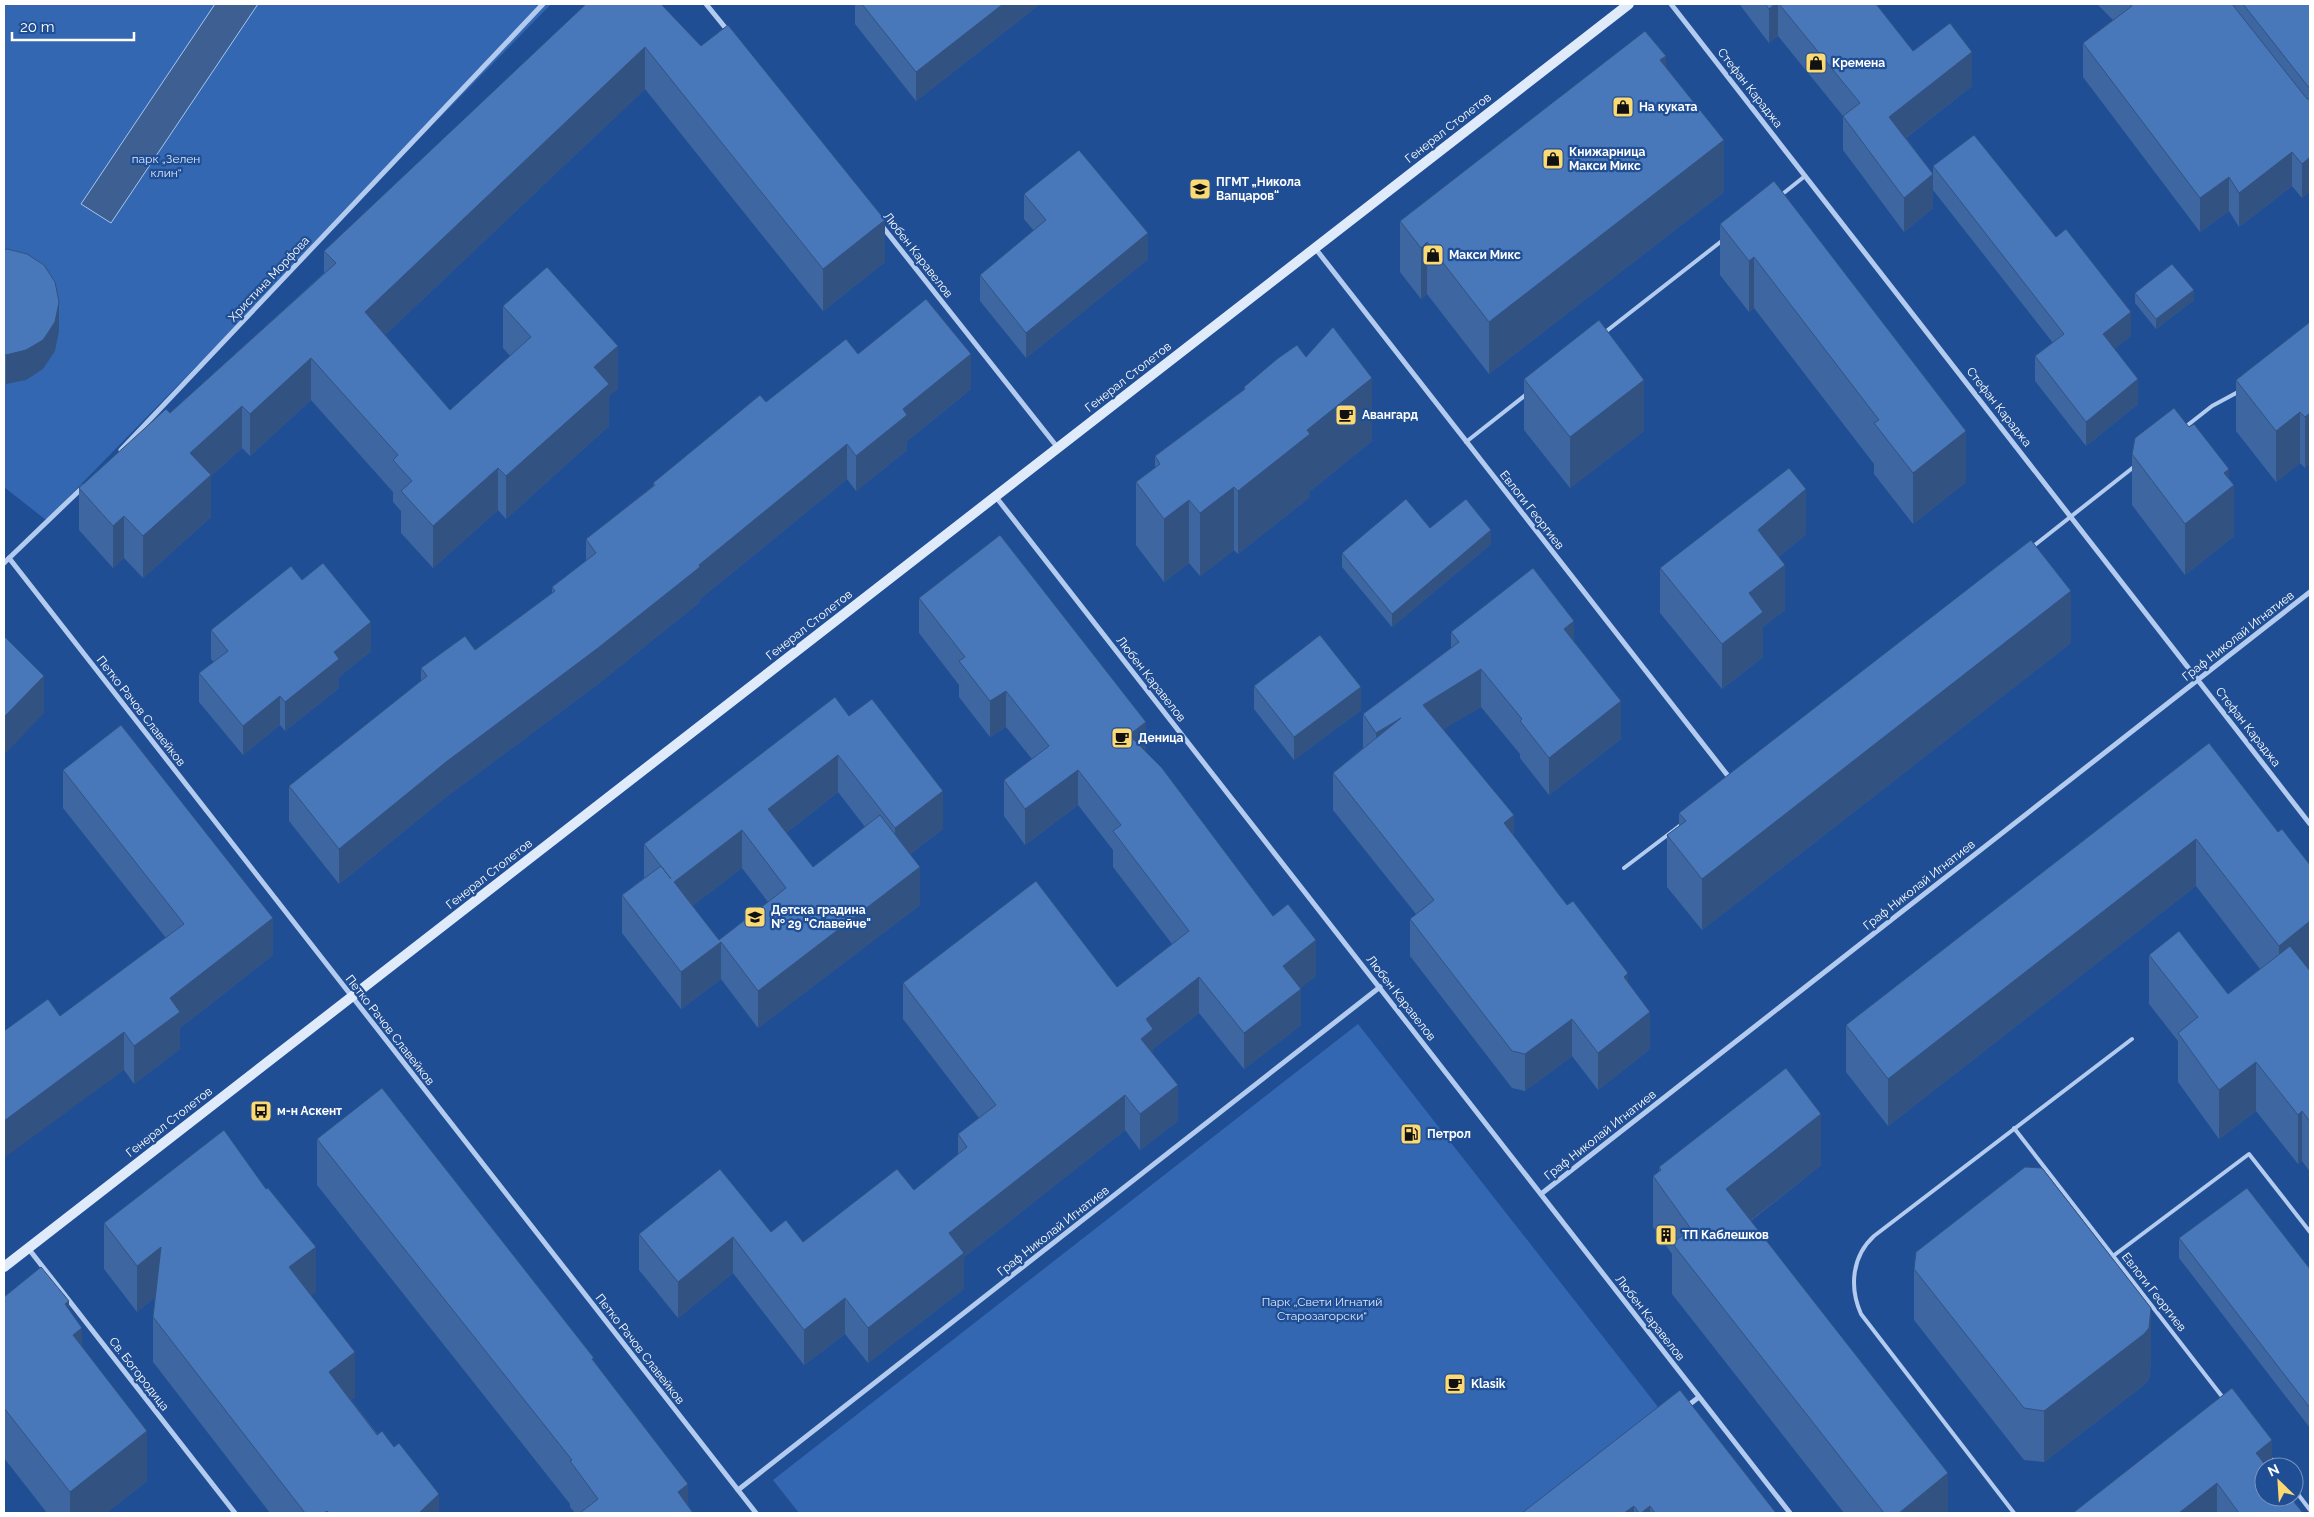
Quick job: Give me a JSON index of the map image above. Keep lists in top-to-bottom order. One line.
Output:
{"streets":{"street":["Стефан Караджа","Генерал Столетов","Любен Каравелов","Христина Морфова","Евлоги Георгиев","Граф Николай Игнатиев","Петко Рачов Славейков","Св. Богородица"]},"crossings":[["Стефан Караджа","Граф Николай Игнатиев"],["Генерал Столетов","Любен Каравелов"],["Генерал Столетов","Евлоги Георгиев"],["Генерал Столетов","Петко Рачов Славейков"],["Генерал Столетов","Св. Богородица"],["Любен Каравелов","Граф Николай Игнатиев"],["Граф Николай Игнатиев","Петко Рачов Славейков"]],"parks":["парк „Зелен клин“","Парк „Свети Игнатий Старозагорски“"],"places":{"shop":["Кремена","На куката","Книжарница Макси Микс","Макси Микс"],"school or university":["ПГМТ „Никола Вапцаров“","Детска градина № 29 \"Славейче\""],"cafe":["Авангард","Деница","Klasik"],"bus stop":["м-н Аскент"],"fuel station":["Петрол"],"building":["ТП Каблешков"]},"scale_bar":"20 m","north":"top left"}
